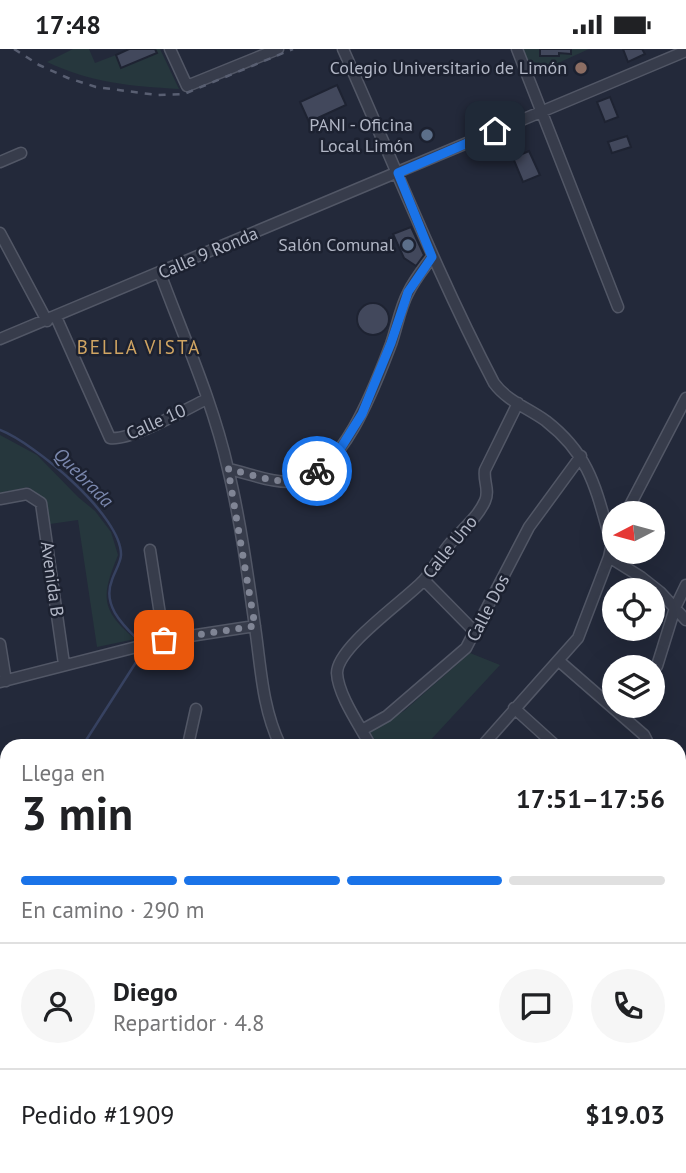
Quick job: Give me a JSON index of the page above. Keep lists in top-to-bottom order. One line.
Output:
{"streets":{"street":["Calle 9 Ronda","Calle 10","Calle Uno","Avenida B","Calle Dos"]},"crossings":[["Calle 9 Ronda","Calle 10"],["Calle Uno","Calle Dos"]],"districts":["BELLA VISTA"],"water":["Quebrada"],"places":["Colegio Universitario de Limón","PANI - Oficina Local Limón","Salón Comunal"],"north":"left","page":{"status":"17:48","heading":["3 min","Llega en","17:51–17:56"],"panel":["Diego","Repartidor · 4.8","Pedido #1909","$19.03"],"bar":"En camino · 290 m"}}
